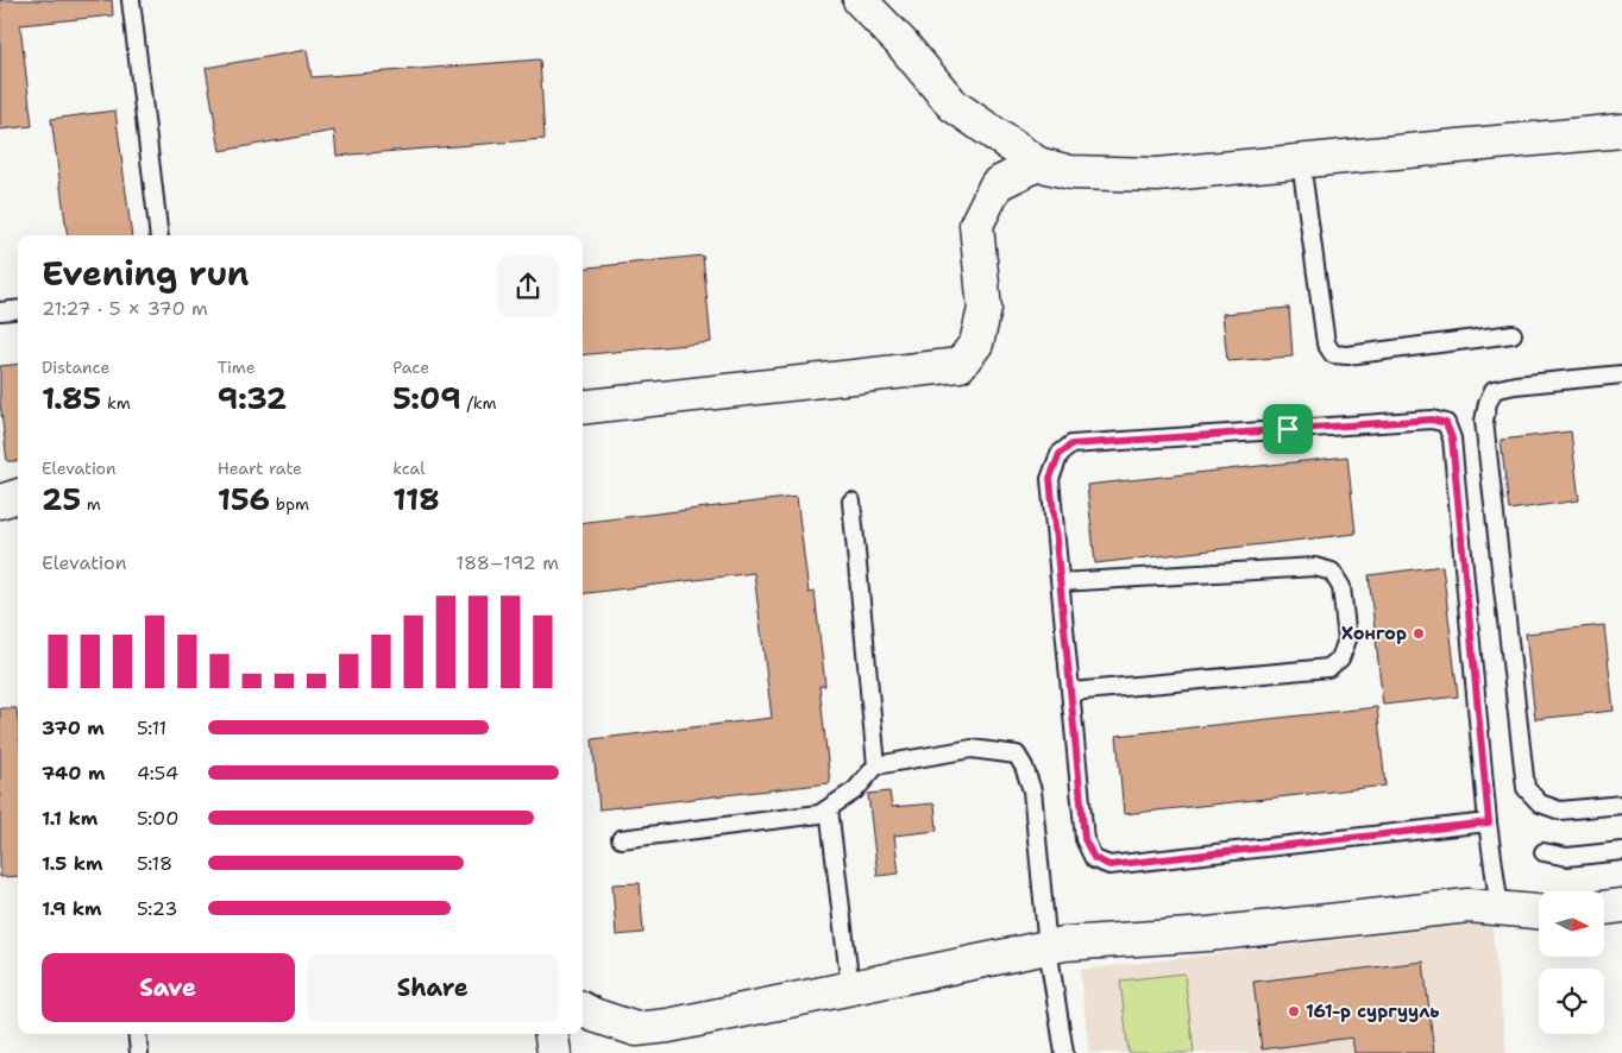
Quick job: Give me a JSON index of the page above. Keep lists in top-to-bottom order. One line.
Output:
{"places":["Хонгор","161-р сургууль"],"north":"right","page":{"heading":["Evening run","21:27 · 5 × 370 m"],"stats":[["Distance","1.85 km"],["Time","9:32"],["Pace","5:09 /km"],["Elevation","25 m"],["Heart rate","156 bpm"],["kcal","118"]],"chart":["Elevation","188–192 m"],"list":[{"name":"370 m","note":"5:11"},{"name":"740 m","note":"4:54"},{"name":"1.1 km","note":"5:00"},{"name":"1.5 km","note":"5:18"},{"name":"1.9 km","note":"5:23"}],"buttons":["Save","Share"]}}
